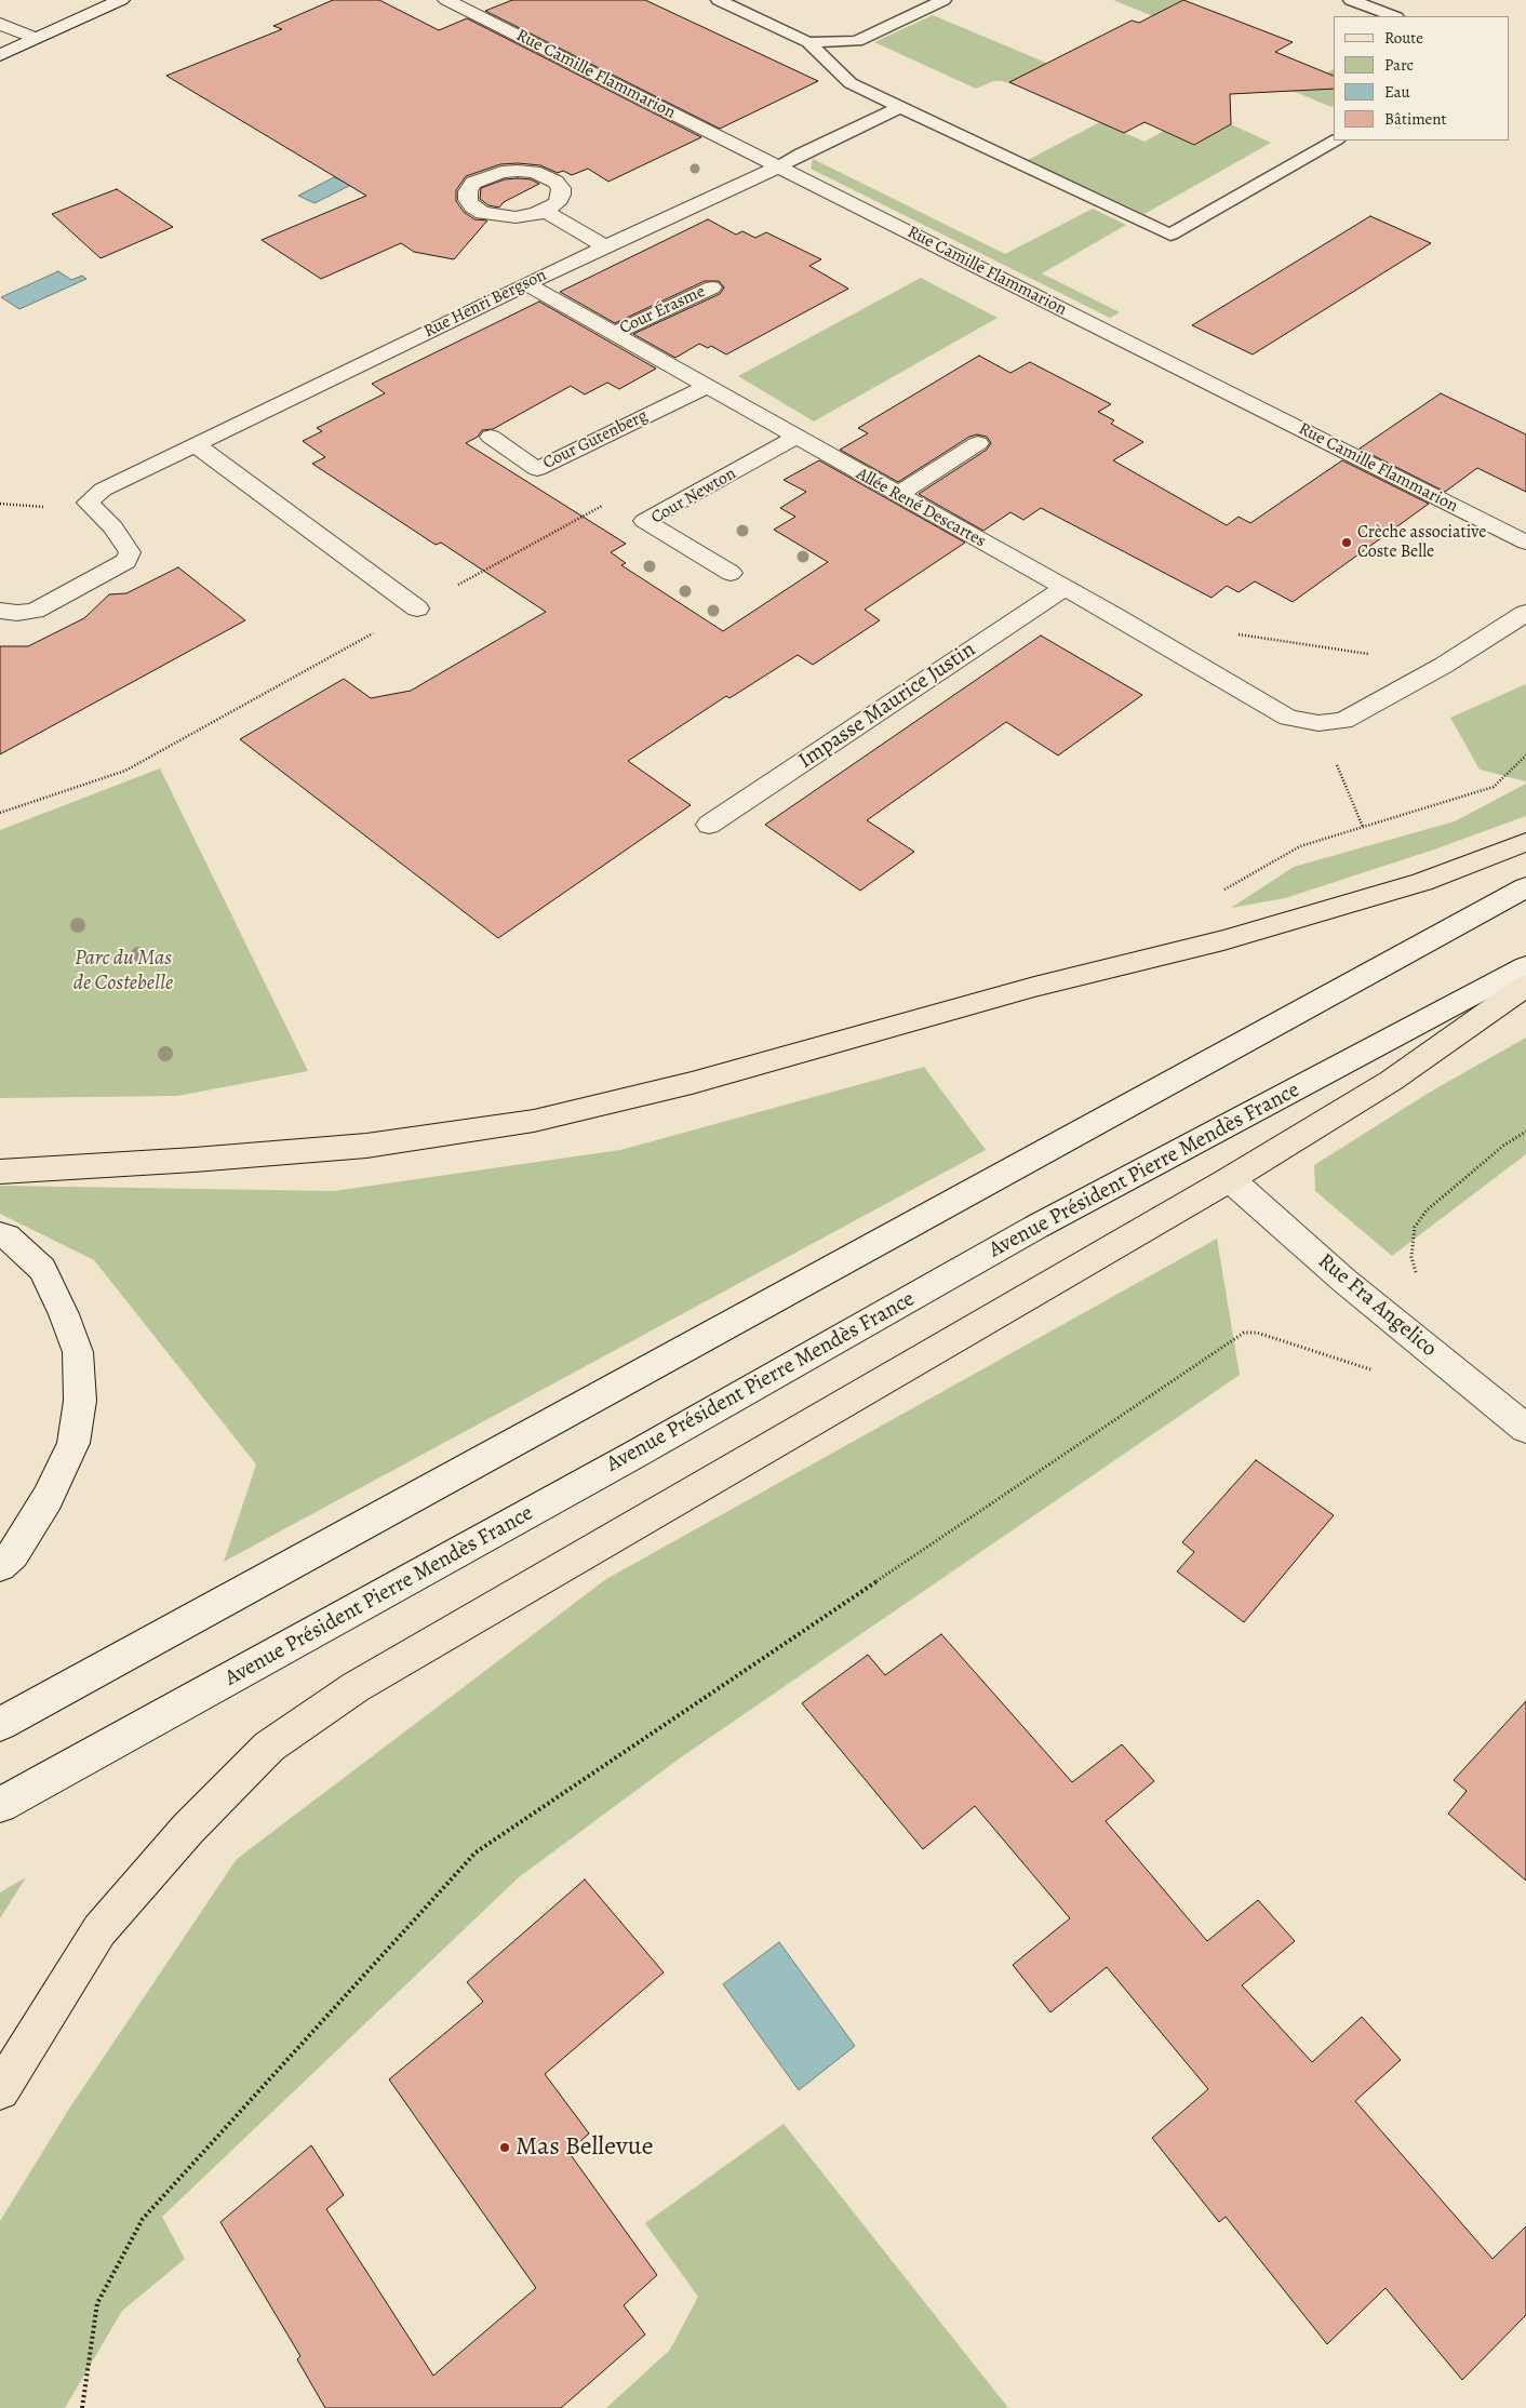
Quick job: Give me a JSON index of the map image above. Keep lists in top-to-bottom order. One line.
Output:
{"streets":{"street":["Rue Camille Flammarion","Rue Henri Bergson","Cour Érasme","Cour Gutenberg","Cour Newton","Allée René Descartes","Impasse Maurice Justin","Avenue Président Pierre Mendès France","Rue Fra Angelico"]},"crossings":[["Rue Camille Flammarion","Rue Henri Bergson"],["Rue Henri Bergson","Allée René Descartes"],["Cour Érasme","Allée René Descartes"],["Cour Gutenberg","Allée René Descartes"],["Cour Newton","Allée René Descartes"],["Allée René Descartes","Impasse Maurice Justin"]],"parks":["Parc du Mas de Costebelle"],"places":["Crèche associative Coste Belle","Mas Bellevue"],"legend":["Route","Parc","Eau","Bâtiment"]}
